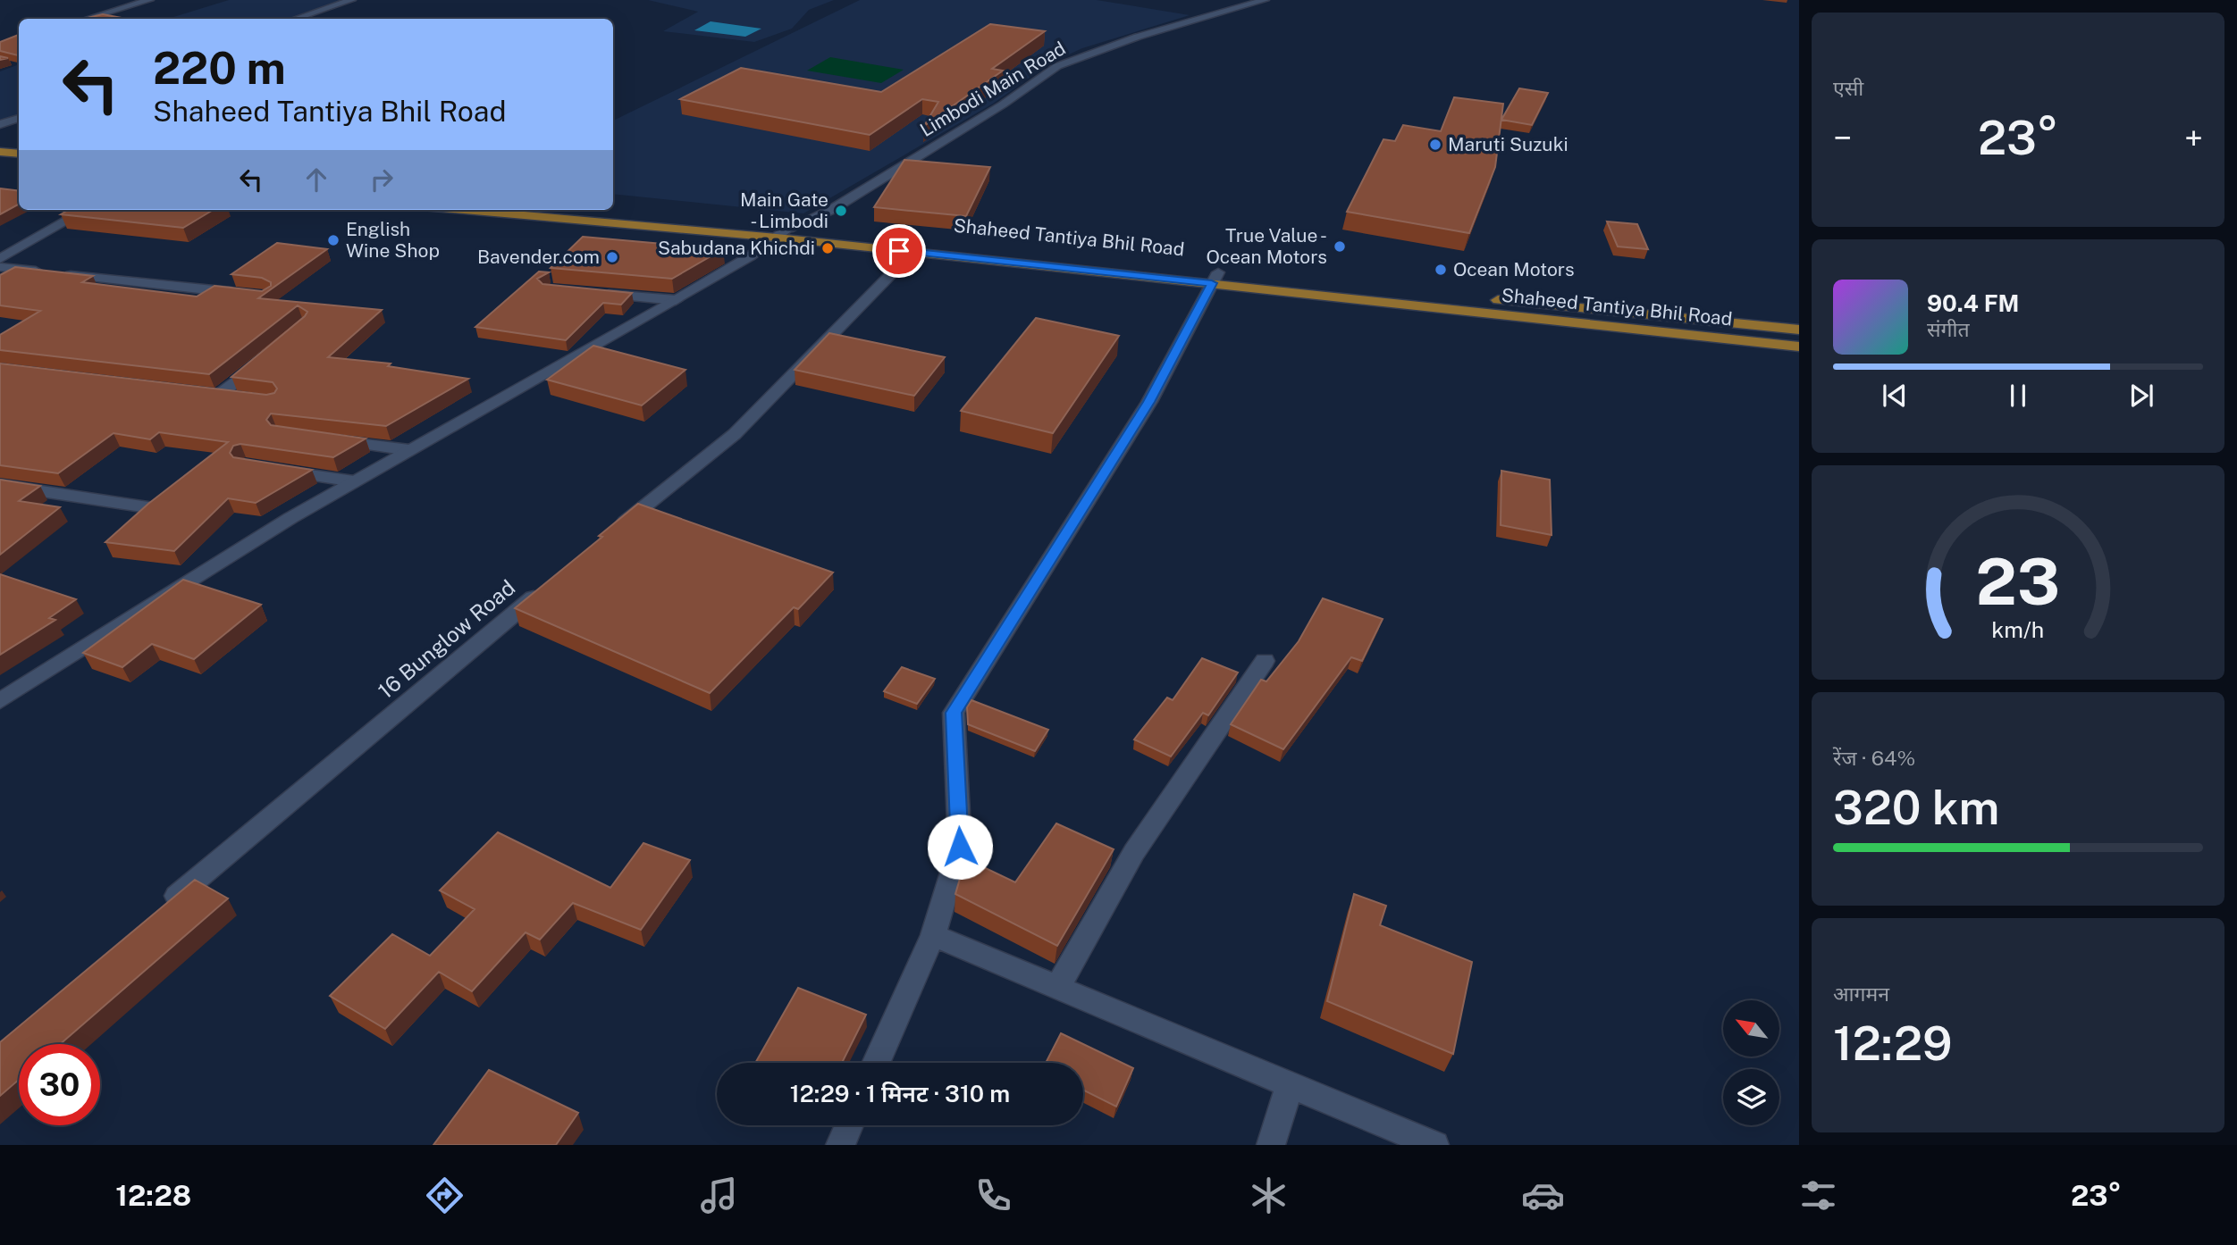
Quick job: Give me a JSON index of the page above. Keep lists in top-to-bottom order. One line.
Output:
{"streets":{"main road":["Shaheed Tantiya Bhil Road"],"street":["Limbodi Main Road","16 Bunglow Road"]},"crossings":[["Limbodi Main Road","Shaheed Tantiya Bhil Road"]],"places":["Maruti Suzuki","Main Gate - Limbodi","English Wine Shop","True Value - Ocean Motors","Sabudana Khichdi","Bavender.com","Ocean Motors"],"north":"top left","page":{"tile":["एसी",["रेंज · 64%","320 km"],["आगमन","12:29"]],"turn":["220 m","Shaheed Tantiya Bhil Road"],"heat":["−","23°","+"],"song":["90.4 FM","संगीत"],"limit":"30","trip":"12:29 · 1 मिनट · 310 m","tabs":["12:28","23°"],"gauge":["23","km/h"]}}
